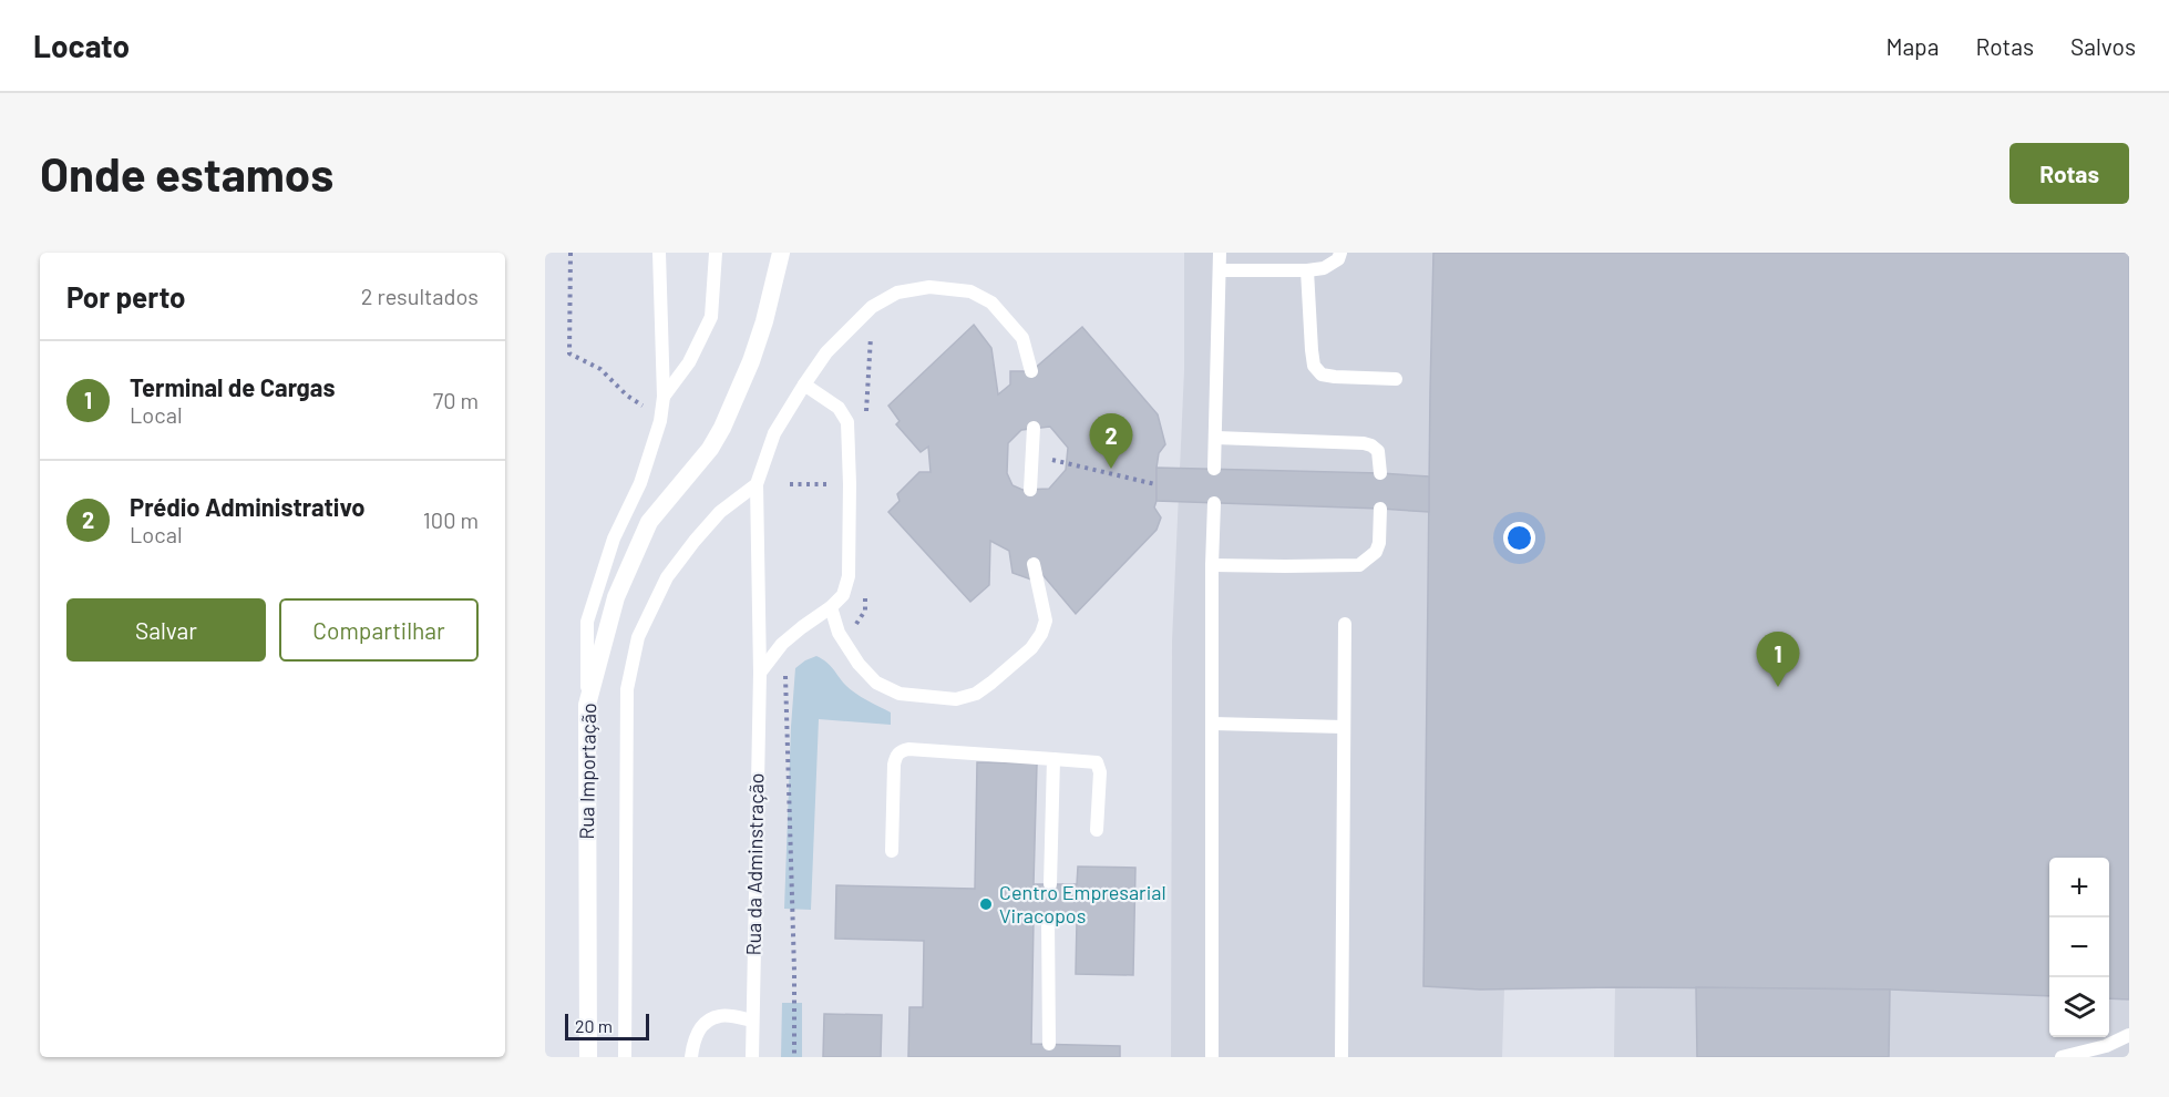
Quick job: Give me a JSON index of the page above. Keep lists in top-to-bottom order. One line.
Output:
{"streets":{"street":["Rua Importação"],"lane":["Rua da Adminstração"]},"places":["Centro Empresarial Viracopos"],"scale_bar":"20 m","page":{"header":"Locato","nav":["Mapa","Rotas","Salvos"],"buttons":["Rotas",["Salvar","Compartilhar"]],"title":"Onde estamos","heading":["Por perto","2 resultados"],"list":[{"mark":"1","name":"Terminal de Cargas","note":"Local","value":"70 m"},{"mark":"2","name":"Prédio Administrativo","note":"Local","value":"100 m"}],"pins":["2","1"],"map_buttons":["+","−"],"scale":"20 m"}}
